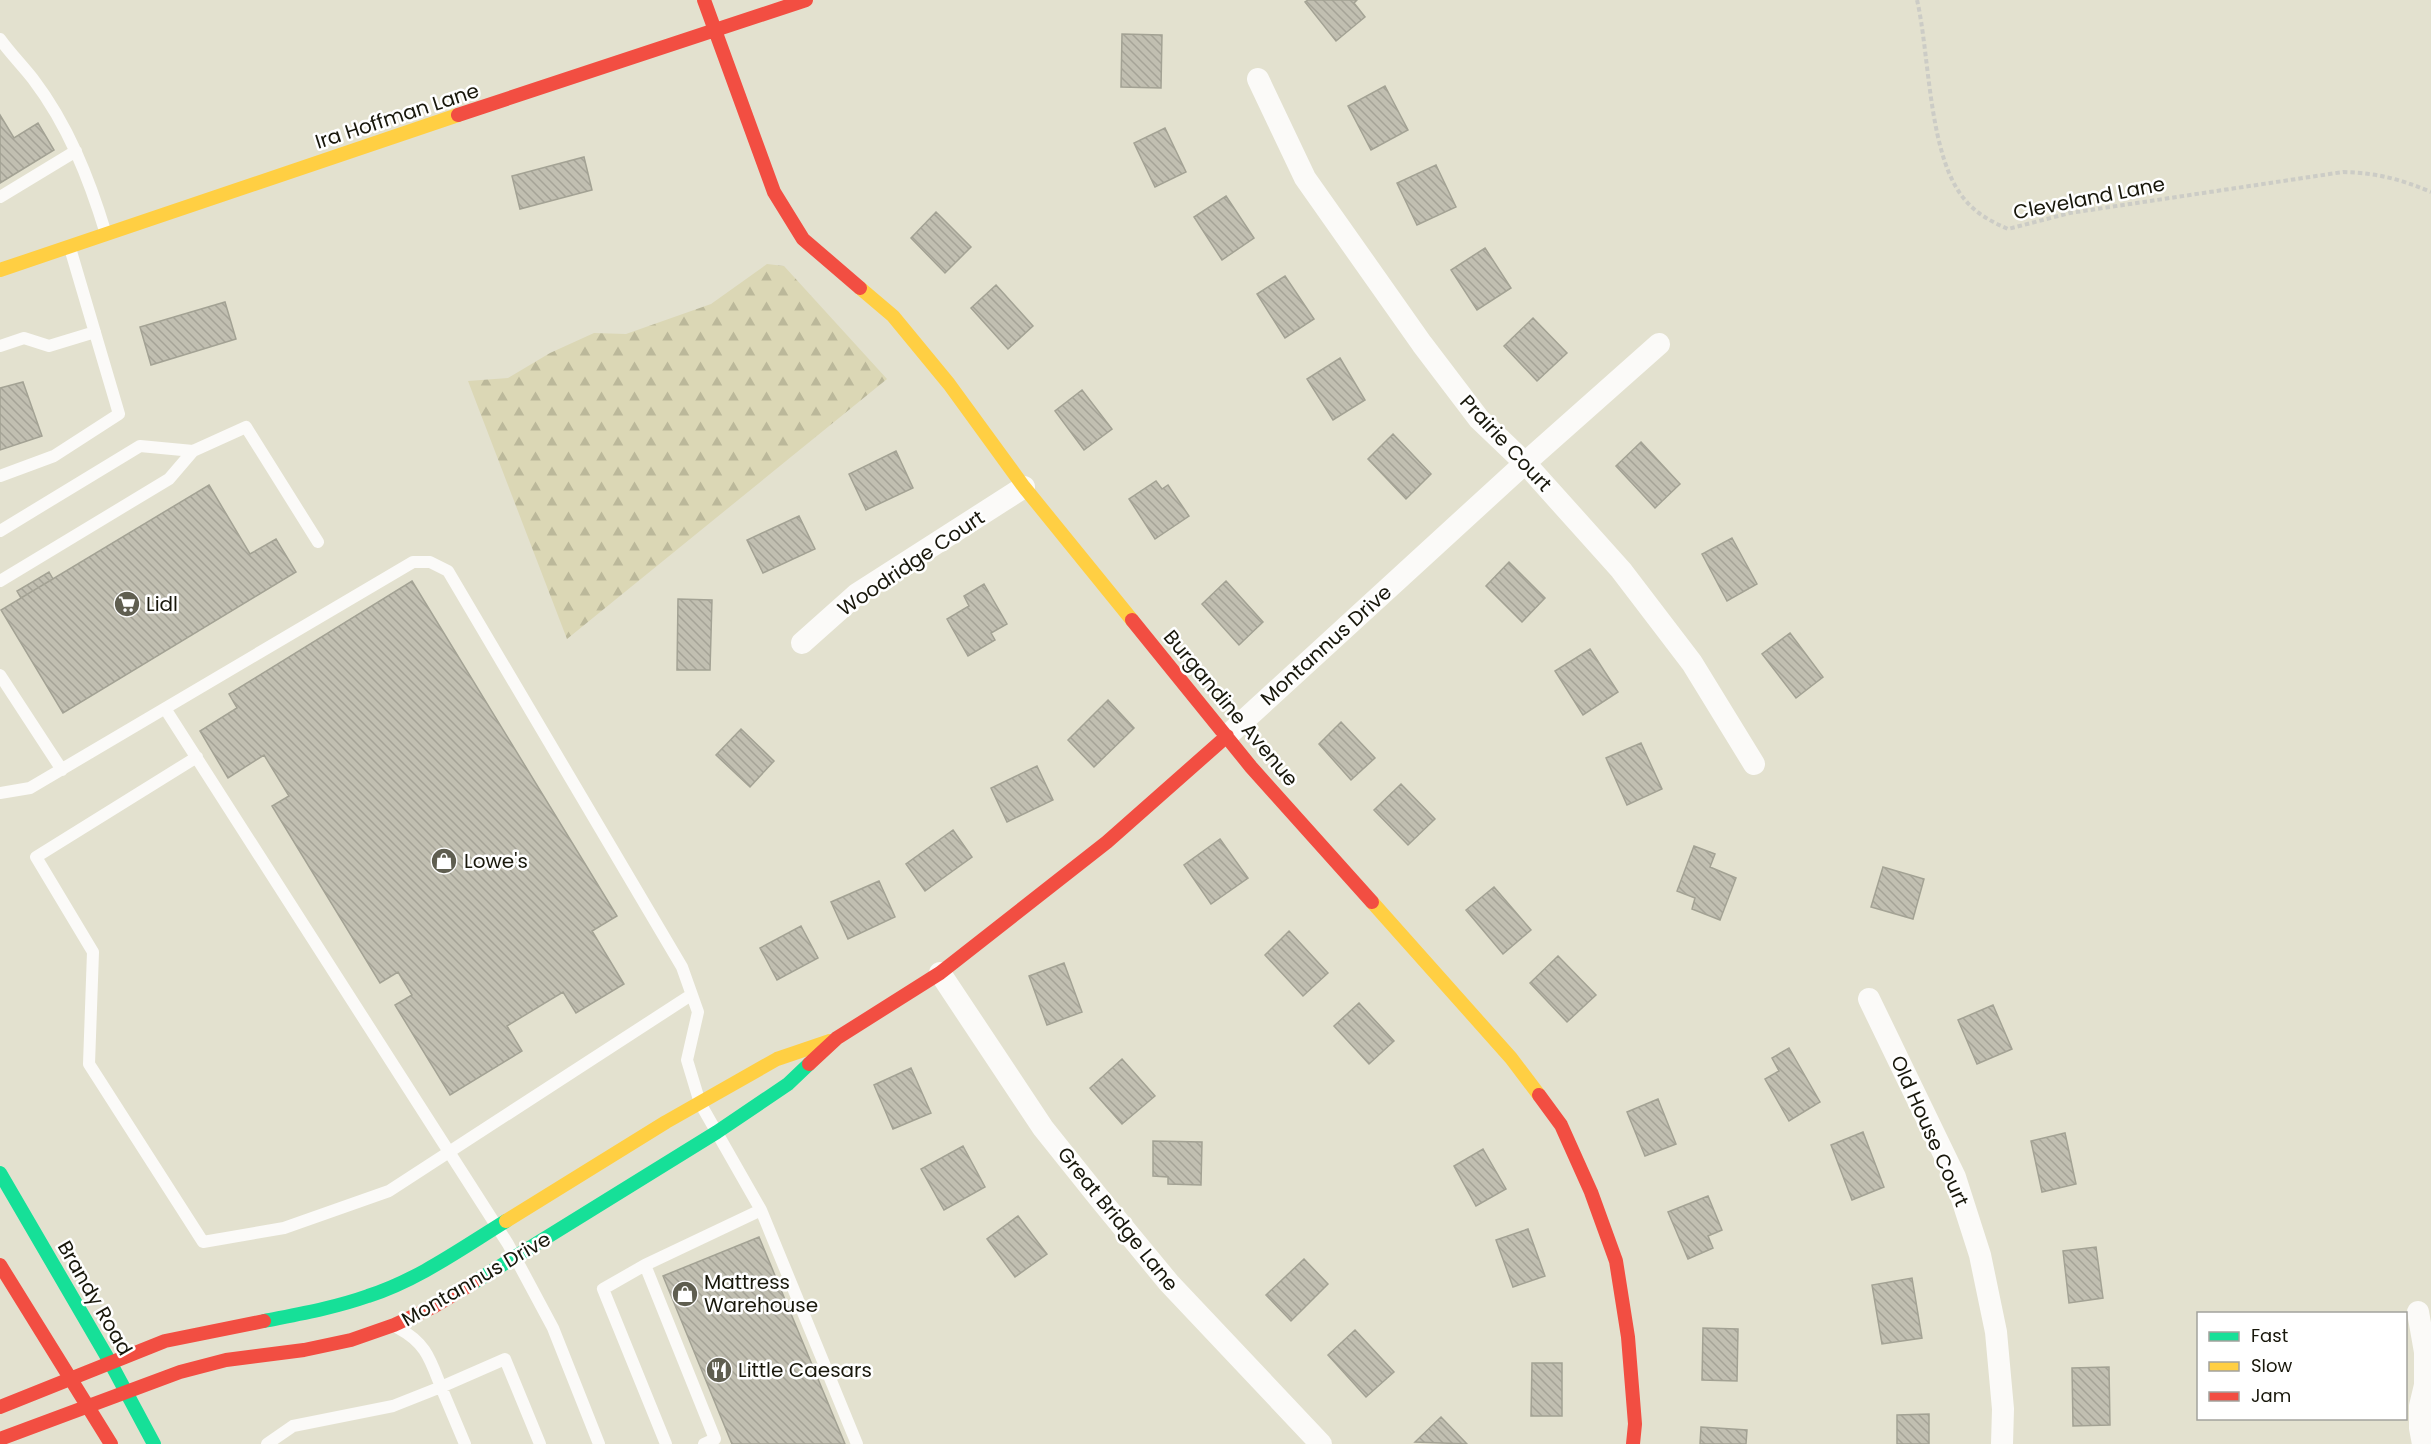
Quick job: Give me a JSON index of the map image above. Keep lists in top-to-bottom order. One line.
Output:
{"streets":{"street":["Ira Hoffman Lane","Prairie Court","Woodridge Court","Montannus Drive","Burgandine Avenue","Old House Court","Great Bridge Lane","Brandy Road"],"path":["Cleveland Lane"]},"crossings":[["Ira Hoffman Lane","Burgandine Avenue"],["Prairie Court","Montannus Drive"],["Woodridge Court","Burgandine Avenue"],["Montannus Drive","Burgandine Avenue"],["Montannus Drive","Great Bridge Lane"],["Montannus Drive","Brandy Road"]],"places":{"supermarket":["Lidl"],"shop":["Lowe's","Mattress Warehouse"],"restaurant":["Little Caesars"]},"legend":["Fast","Slow","Jam"]}
